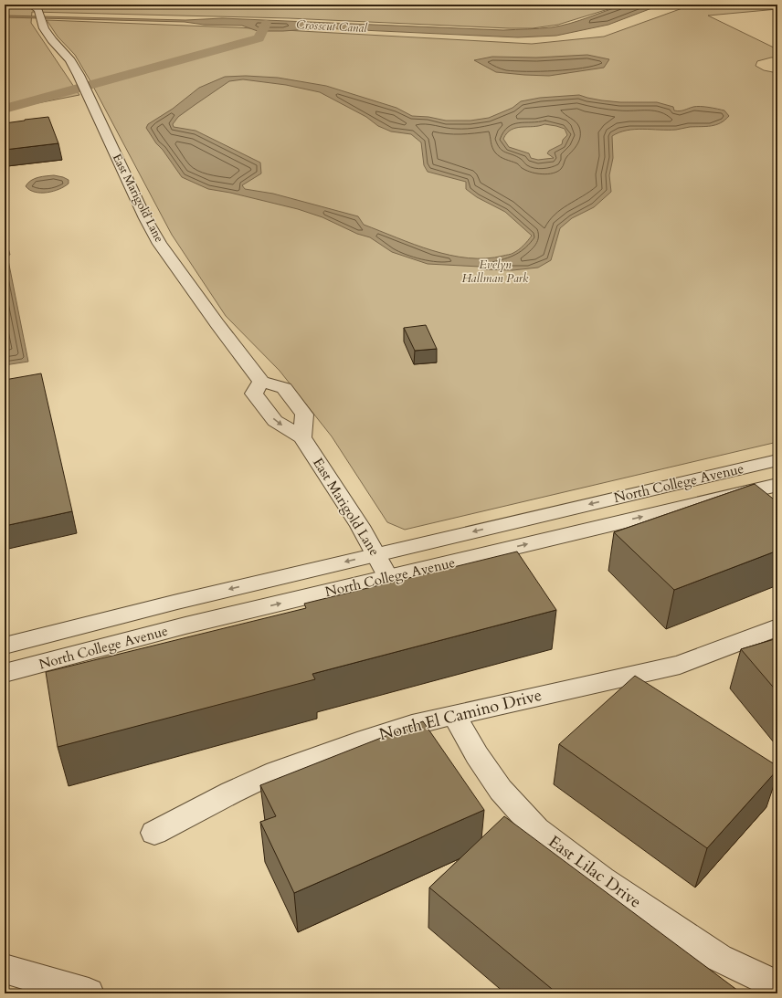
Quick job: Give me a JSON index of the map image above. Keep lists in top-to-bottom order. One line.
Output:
{"streets":{"street":["East Marigold Lane","North College Avenue","North El Camino Drive","East Lilac Drive"]},"crossings":[["East Marigold Lane","North College Avenue"],["North El Camino Drive","East Lilac Drive"]],"water":["Crosscut Canal"],"parks":["Evelyn Hallman Park"]}
